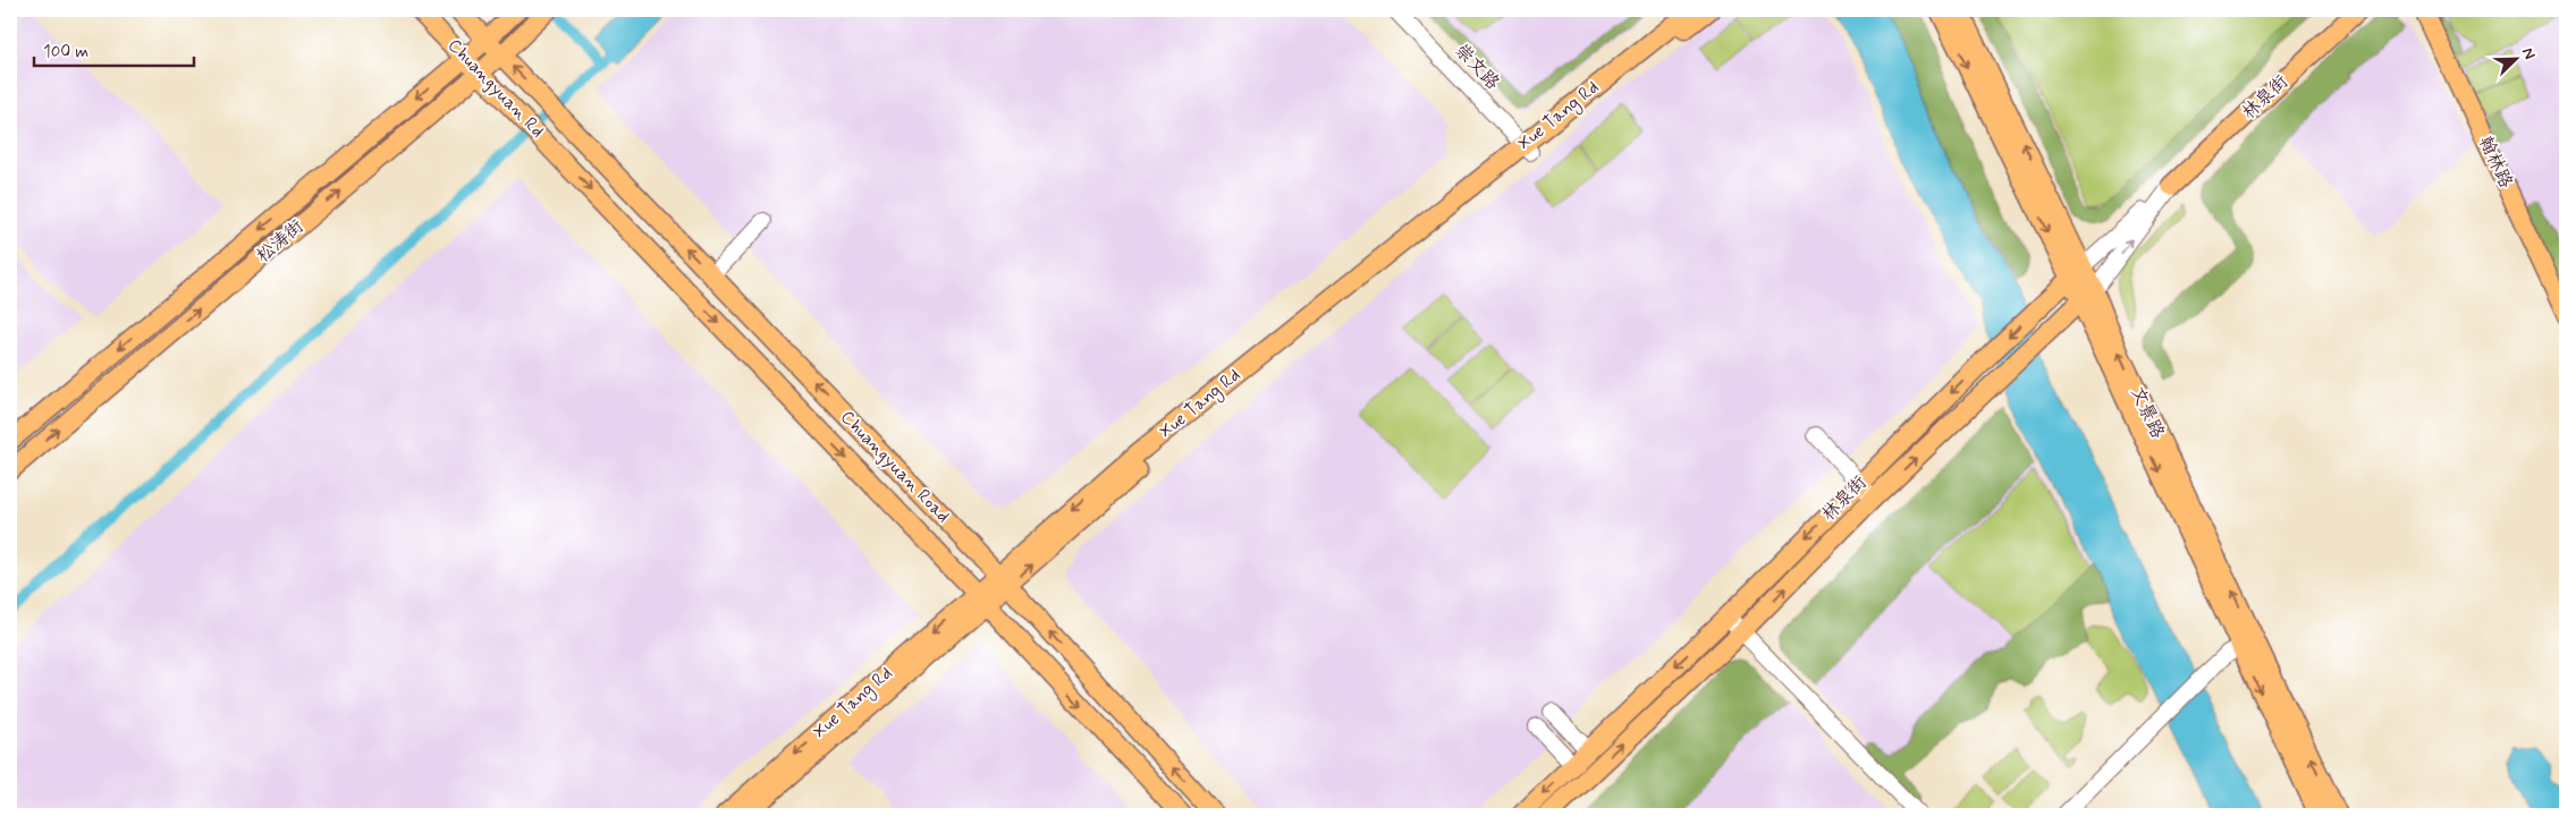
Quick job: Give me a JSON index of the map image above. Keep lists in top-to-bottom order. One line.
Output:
{"streets":{"main road":["Chuangyuan Rd","林泉街","Xue Tang Rd","翰林路","松涛街","文景路","Chuangyuan Road"],"street":["崇文路"]},"crossings":[["崇文路","Xue Tang Rd"],["Chuangyuan Rd","松涛街"],["Chuangyuan Rd","Chuangyuan Road"],["林泉街","文景路"],["Xue Tang Rd","Chuangyuan Road"]],"scale_bar":"100 m","north":"top right"}
